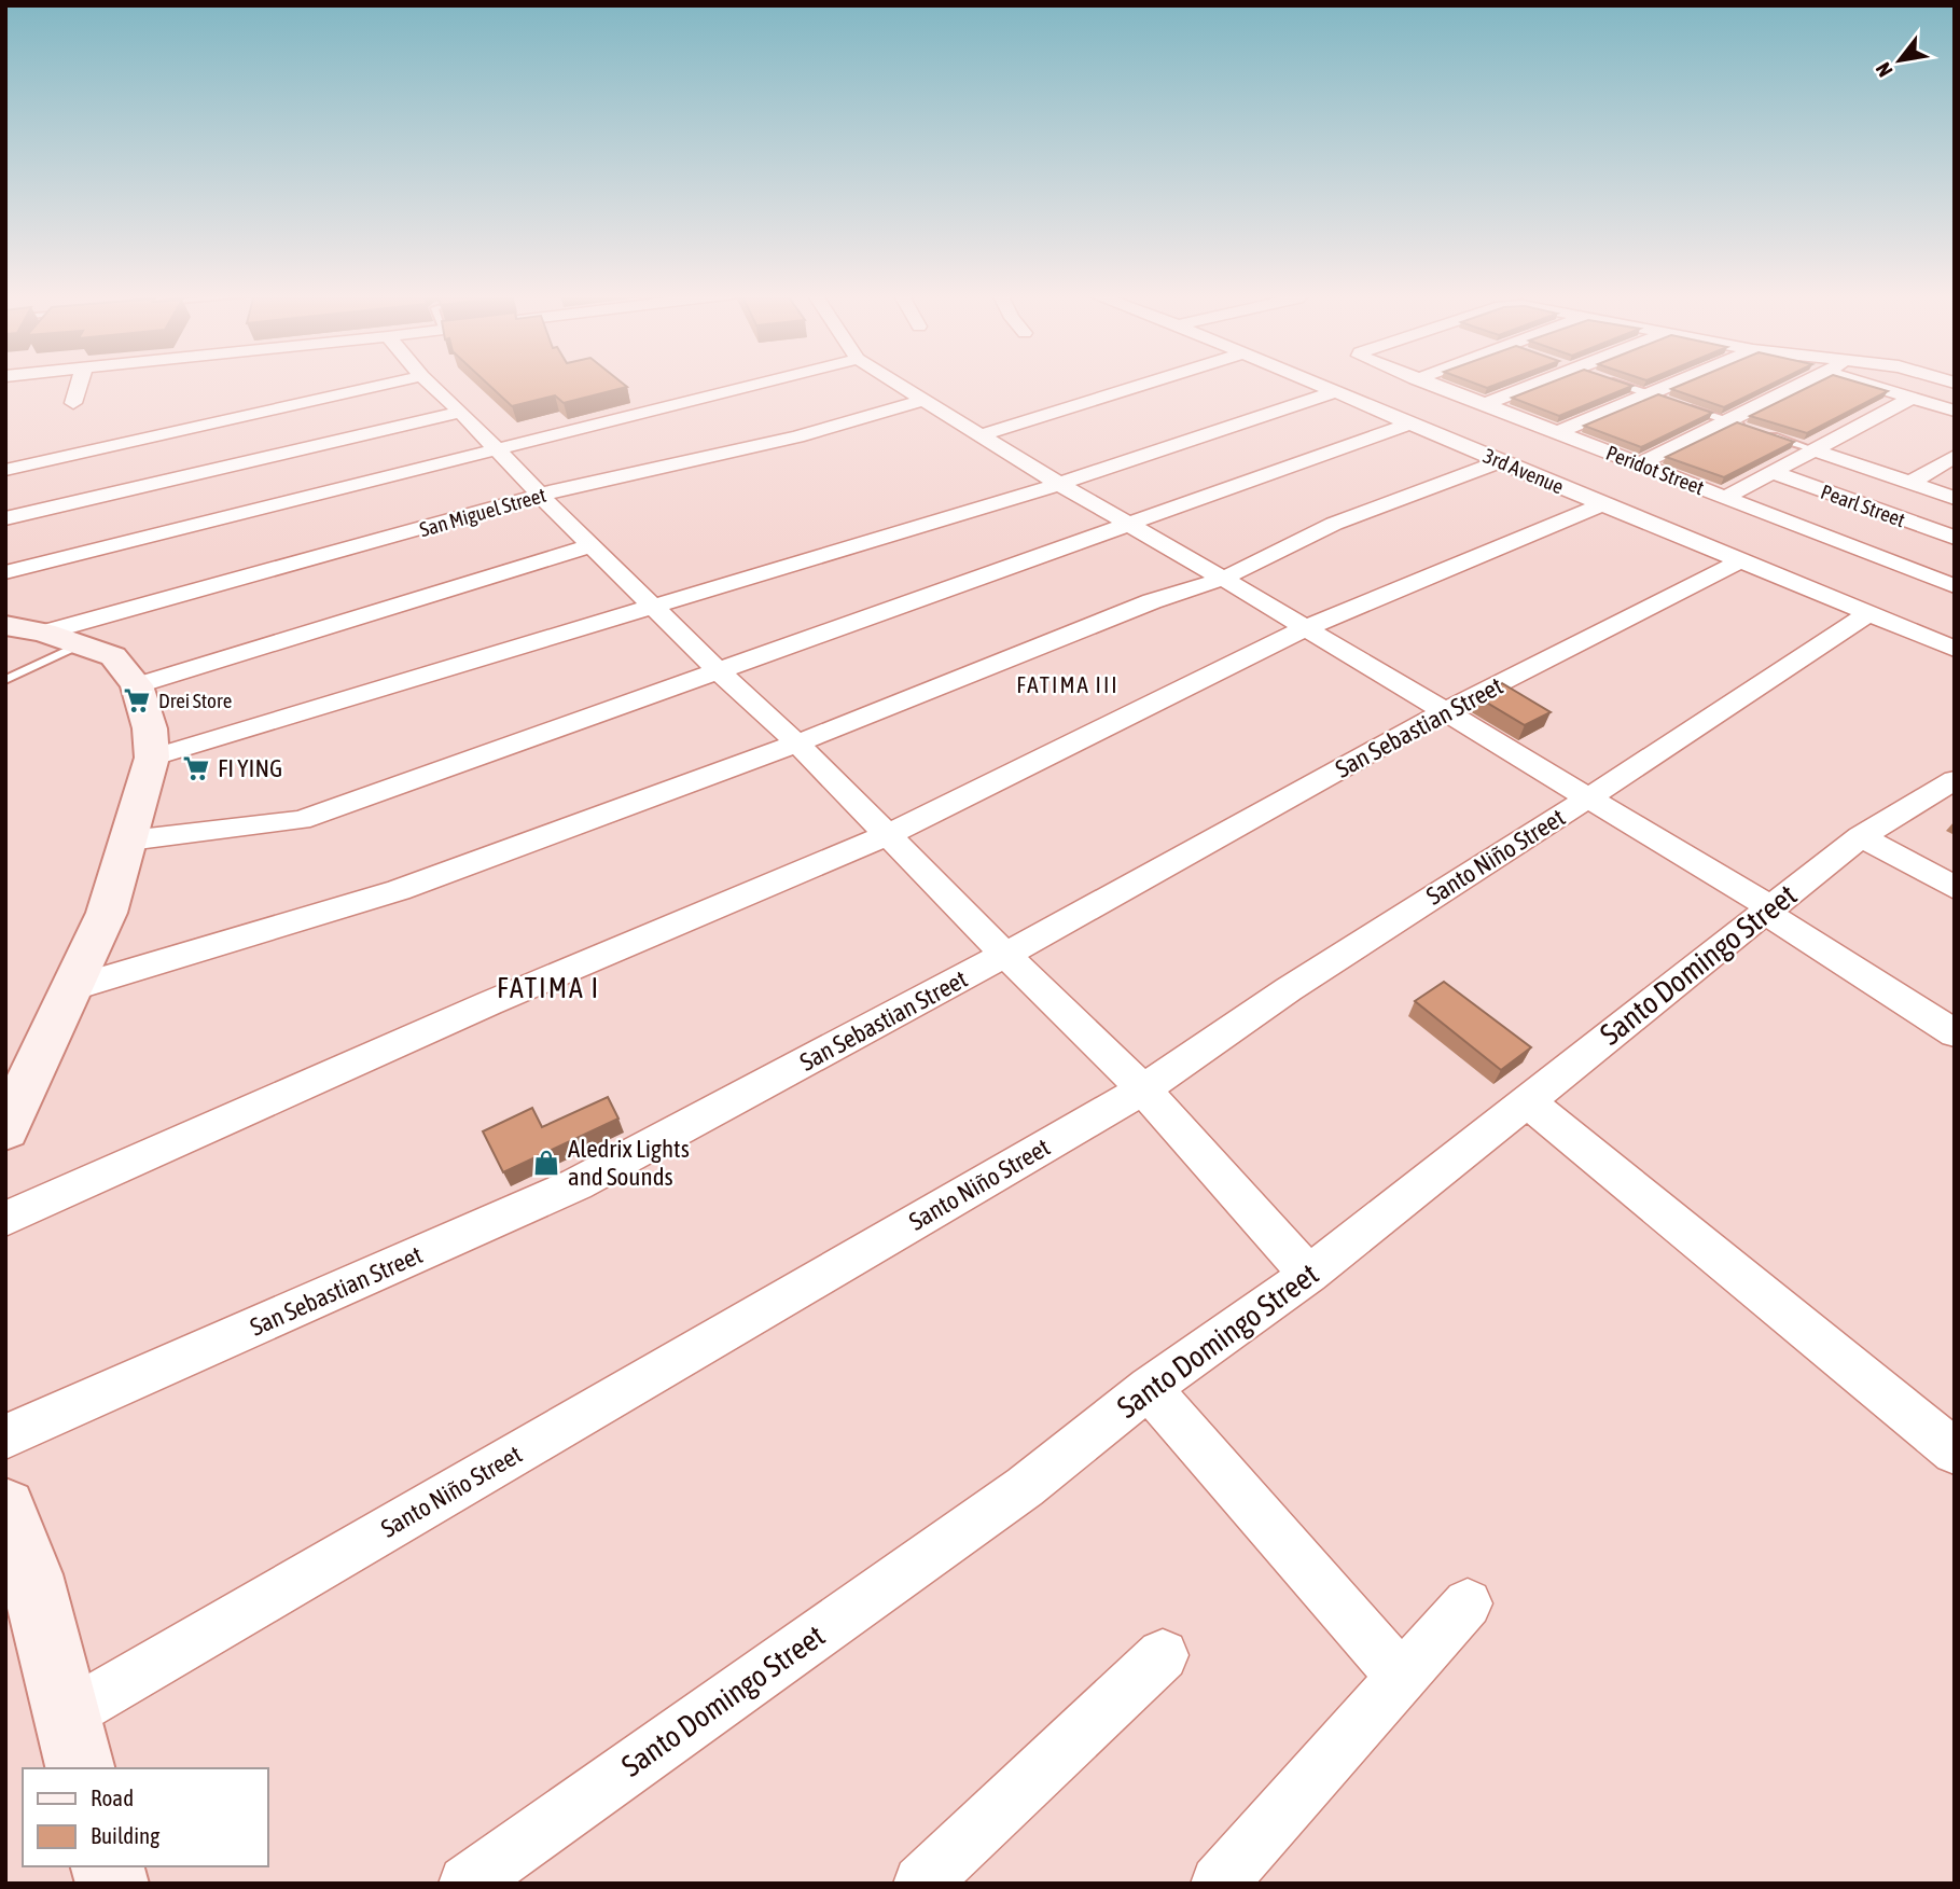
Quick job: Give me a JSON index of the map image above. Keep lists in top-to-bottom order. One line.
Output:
{"streets":{"street":["Peridot Street","3rd Avenue","Pearl Street","San Miguel Street","San Sebastian Street","Santo Niño Street","Santo Domingo Street"]},"crossings":[["3rd Avenue","San Sebastian Street"],["3rd Avenue","Santo Niño Street"]],"districts":["FATIMA III","FATIMA I"],"places":{"supermarket":["Drei Store","FI YING"],"shop":["Aledrix Lights and Sounds"]},"legend":["Road","Building"],"north":"bottom left"}
